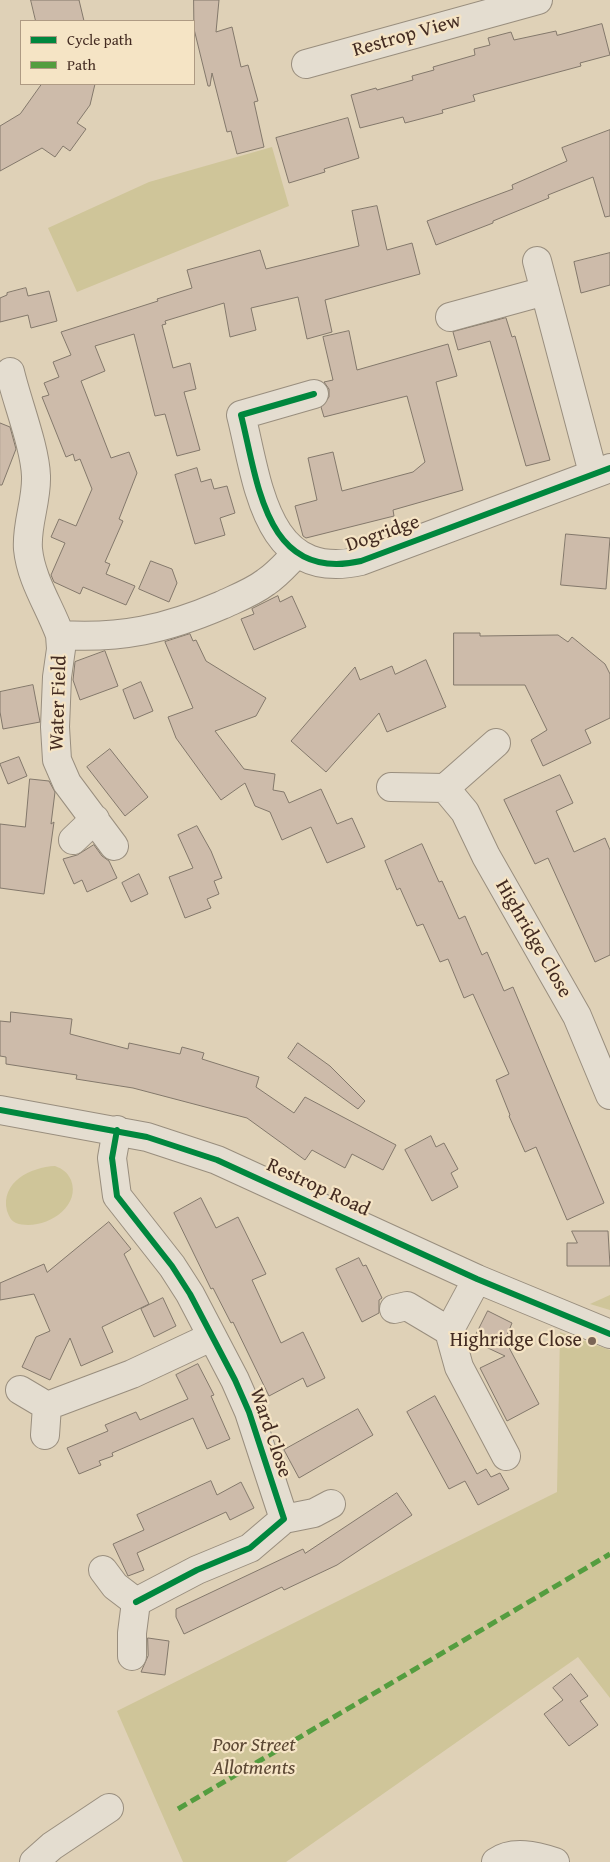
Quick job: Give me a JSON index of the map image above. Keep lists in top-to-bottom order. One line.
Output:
{"streets":{"street":["Restrop View","Dogridge","Water Field","Highridge Close","Restrop Road","Ward Close"]},"crossings":[["Restrop Road","Ward Close"]],"parks":["Poor Street Allotments"],"places":["Highridge Close"],"legend":["Cycle path","Path"]}
